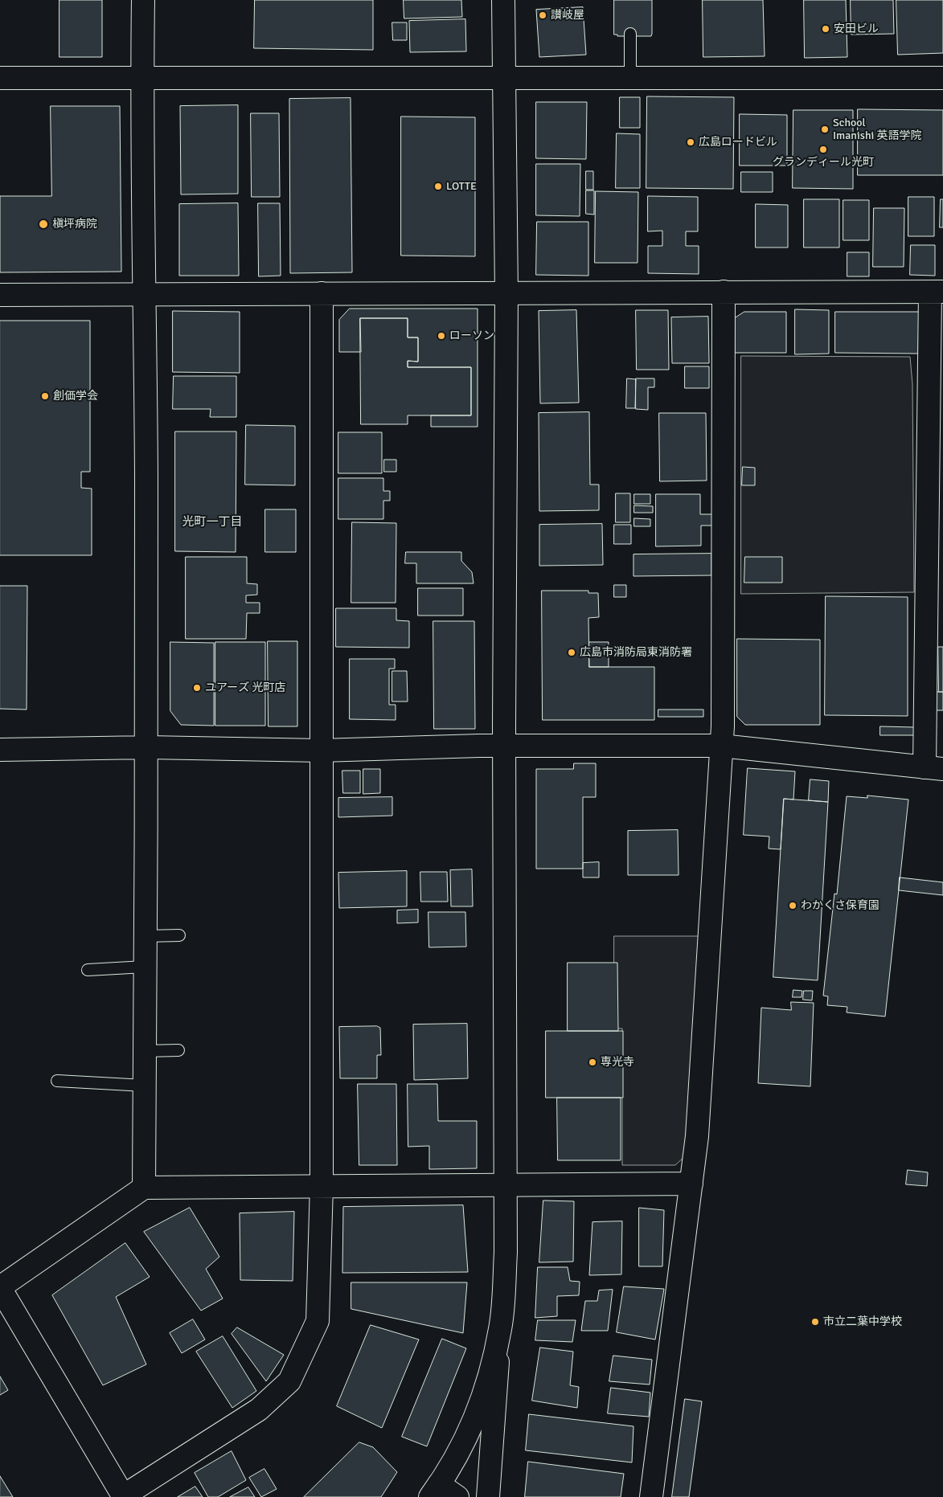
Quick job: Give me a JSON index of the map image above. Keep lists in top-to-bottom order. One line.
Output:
{"districts":["光町一丁目"],"places":["讃岐屋","安田ビル","School Imanishi 英語学院","広島ロードビル","グランディール光町","LOTTE","槇坪病院","ローソン","創価学会","広島市消防局東消防署","ユアーズ 光町店","わかくさ保育園","専光寺","市立二葉中学校"]}
